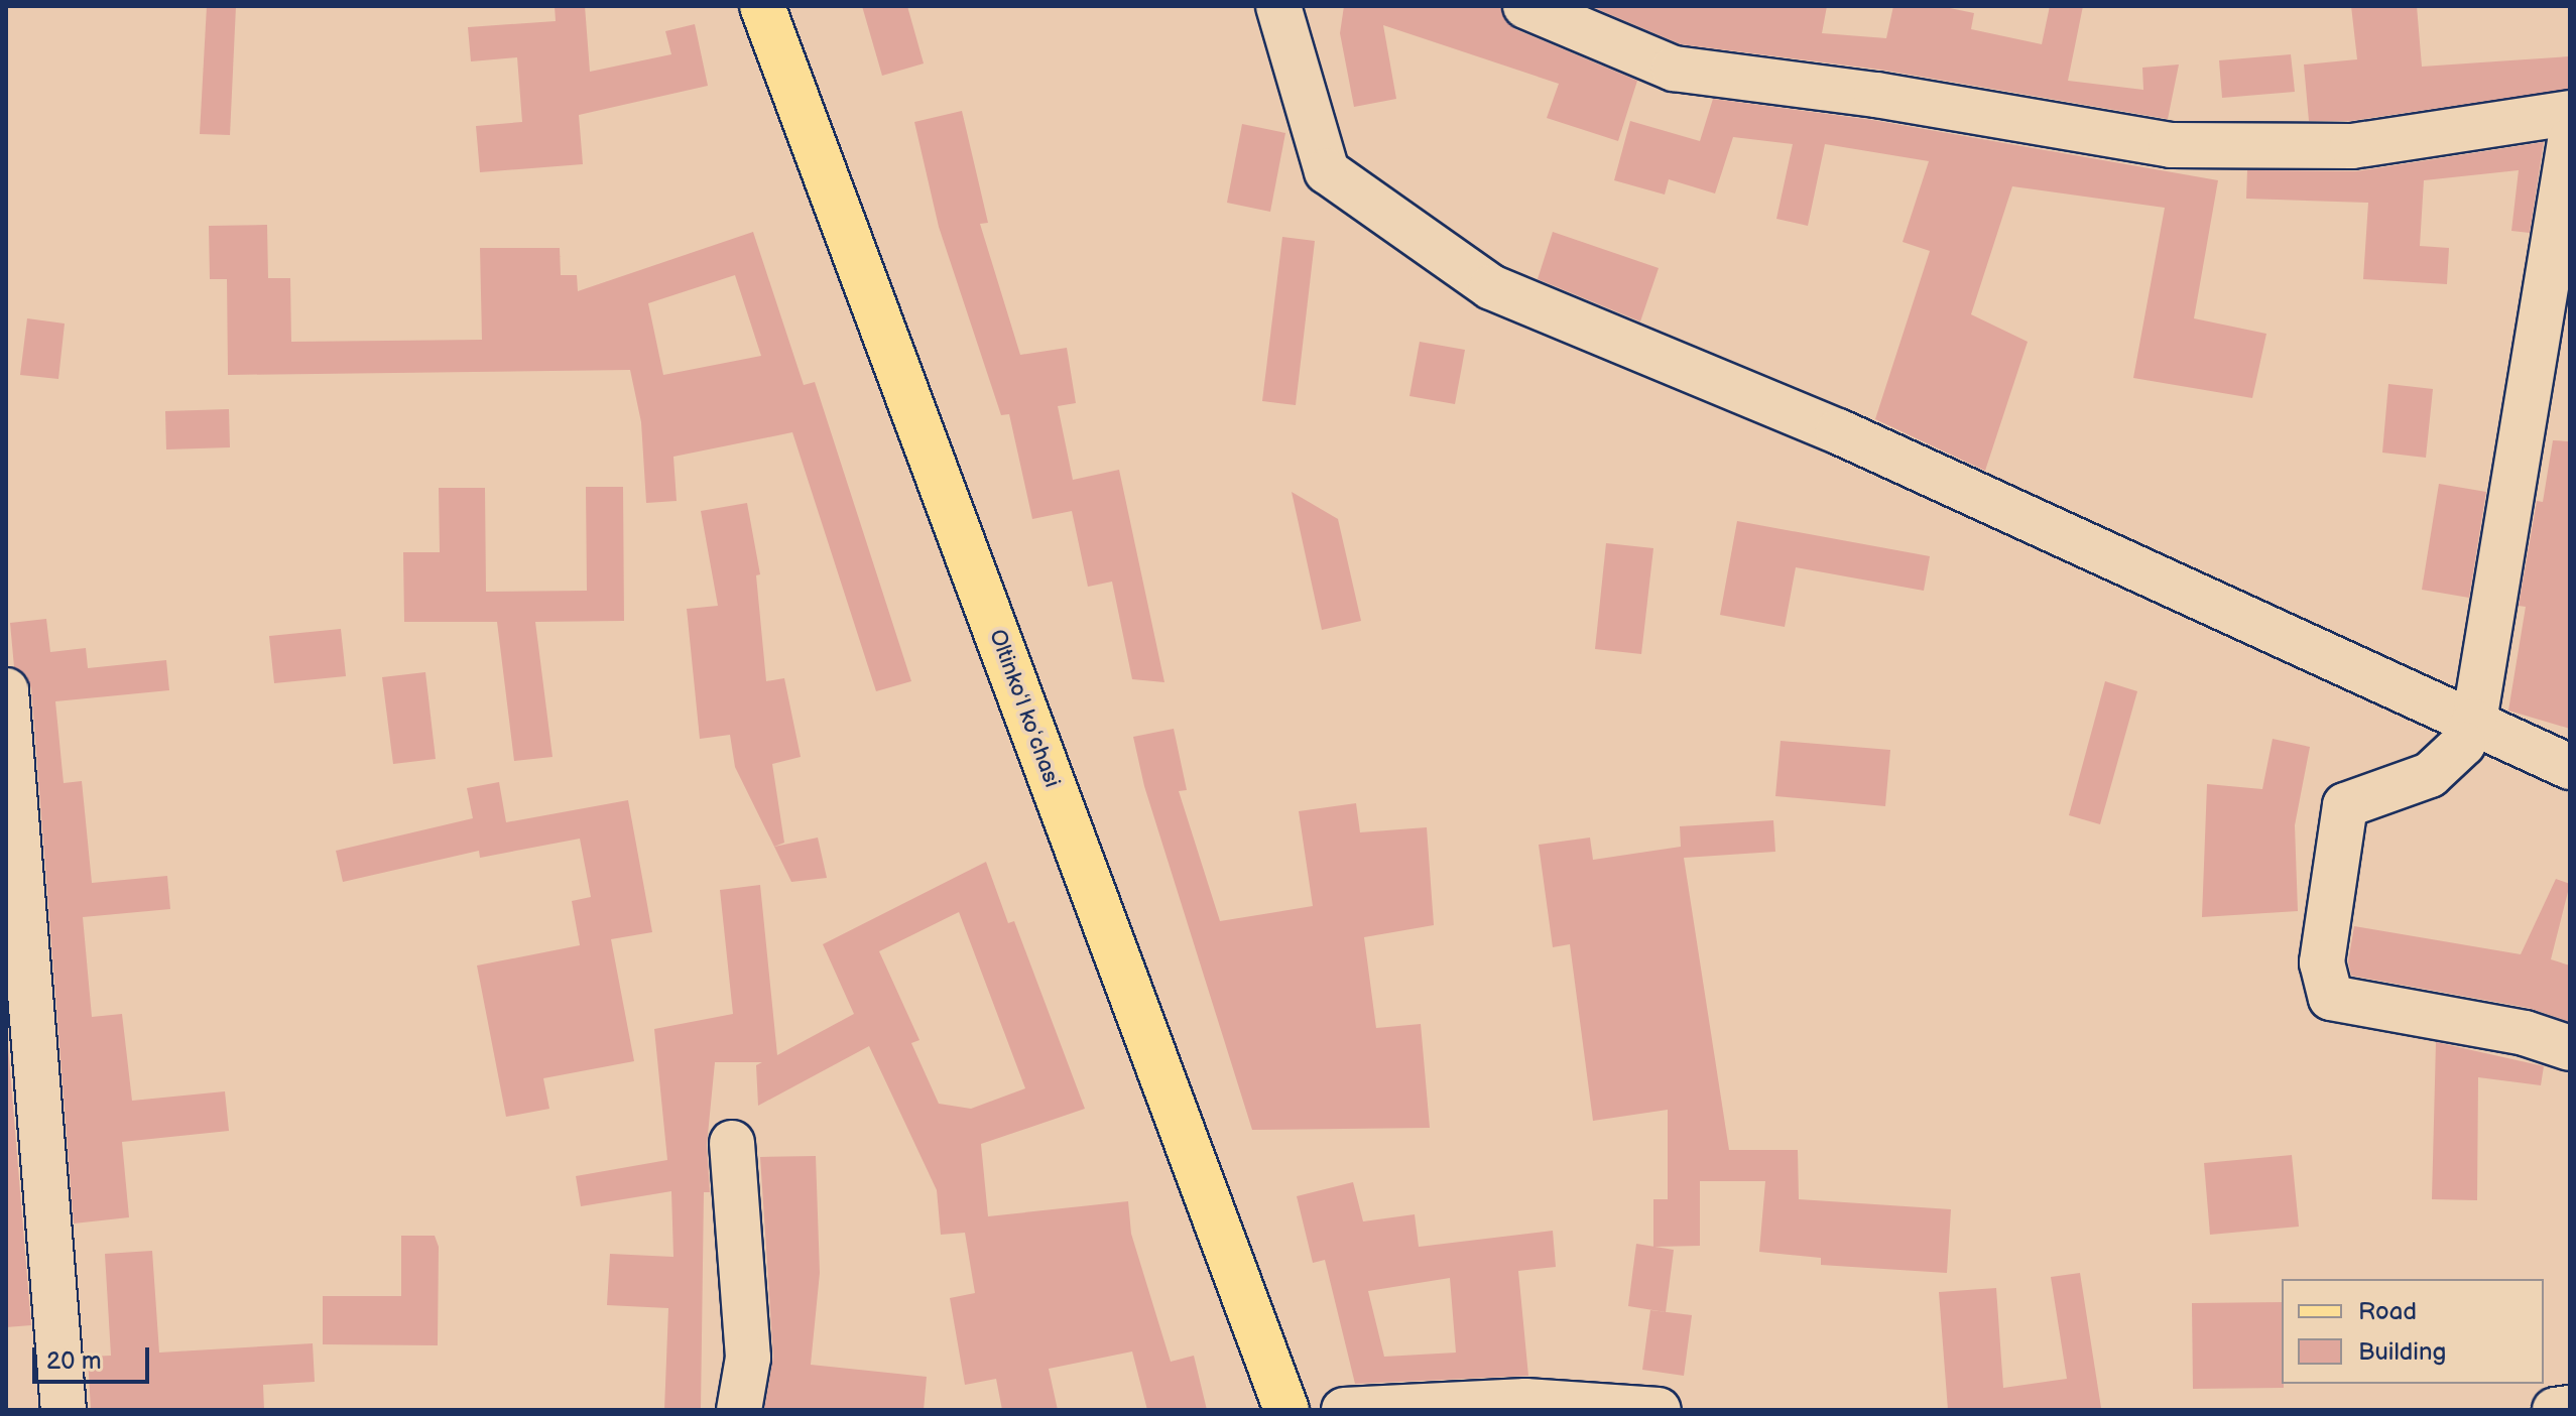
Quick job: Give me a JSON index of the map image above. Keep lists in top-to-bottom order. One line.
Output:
{"streets":{"main road":["Oltinkoʻl koʻchasi"]},"legend":["Road","Building"],"scale_bar":"20 m"}
